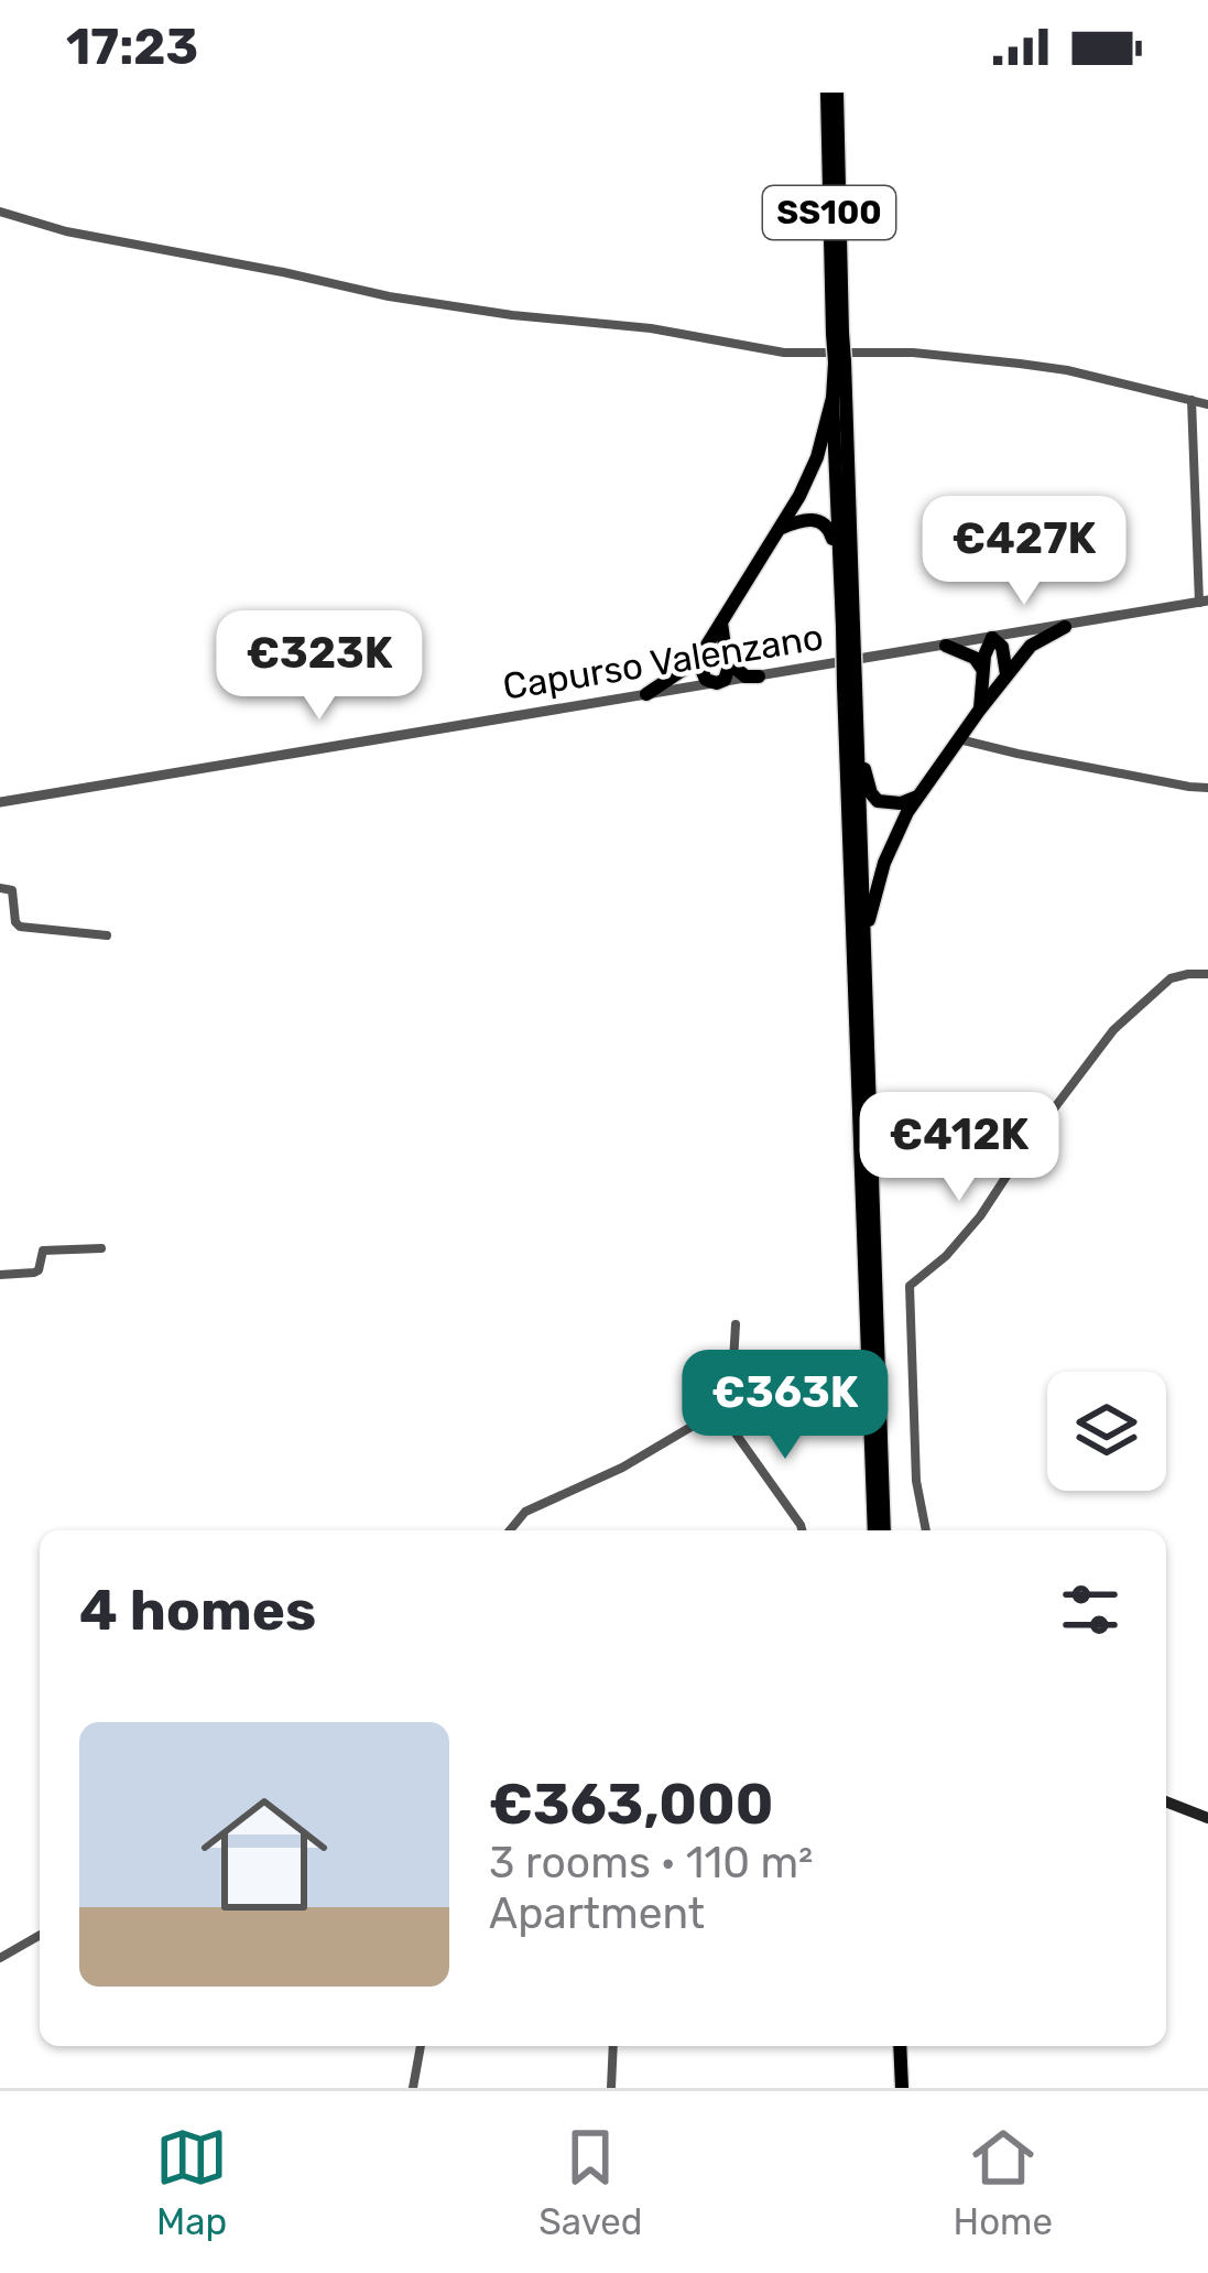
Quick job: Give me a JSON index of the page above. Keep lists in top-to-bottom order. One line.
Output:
{"streets":{"highway":["SS100"],"street":["Capurso Valenzano"]},"crossings":[["SS100","Capurso Valenzano"]],"page":{"status":"17:23","price":["€427K","€323K","€412K","€363K"],"heading":"4 homes","list":[{"name":"€363,000","note":"3 rooms · 110 m² · Apartment"}],"tabs":["Map","Saved","Home"]}}
